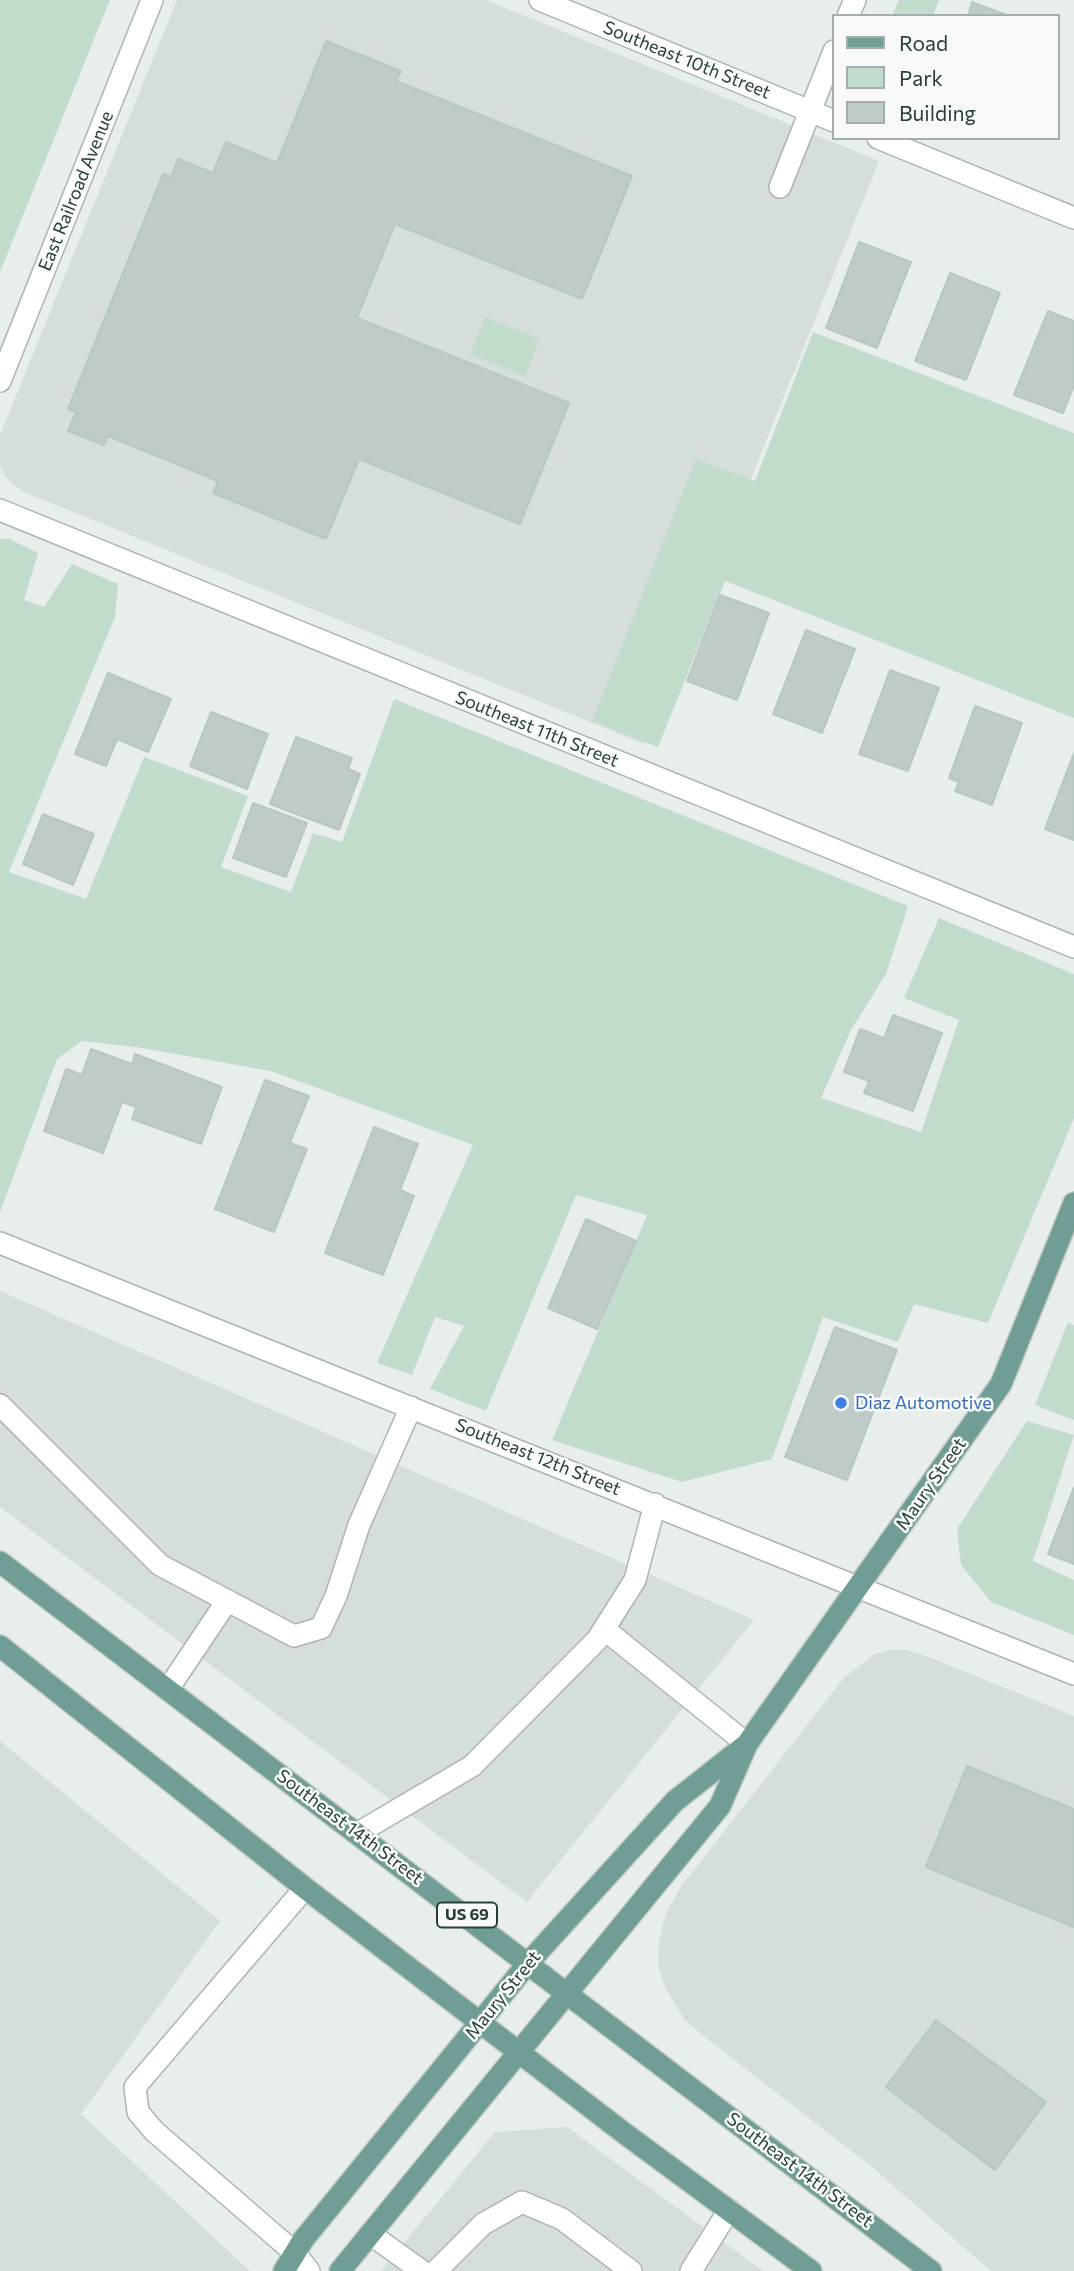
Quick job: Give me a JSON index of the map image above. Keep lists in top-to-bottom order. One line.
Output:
{"streets":{"main road":["Maury Street","Southeast 14th Street","US 69"],"street":["Southeast 10th Street","East Railroad Avenue","Southeast 11th Street","Southeast 12th Street"]},"crossings":[["Southeast 12th Street","Maury Street"],["Maury Street","Southeast 14th Street"]],"places":["Diaz Automotive"],"legend":["Road","Park","Building"]}
